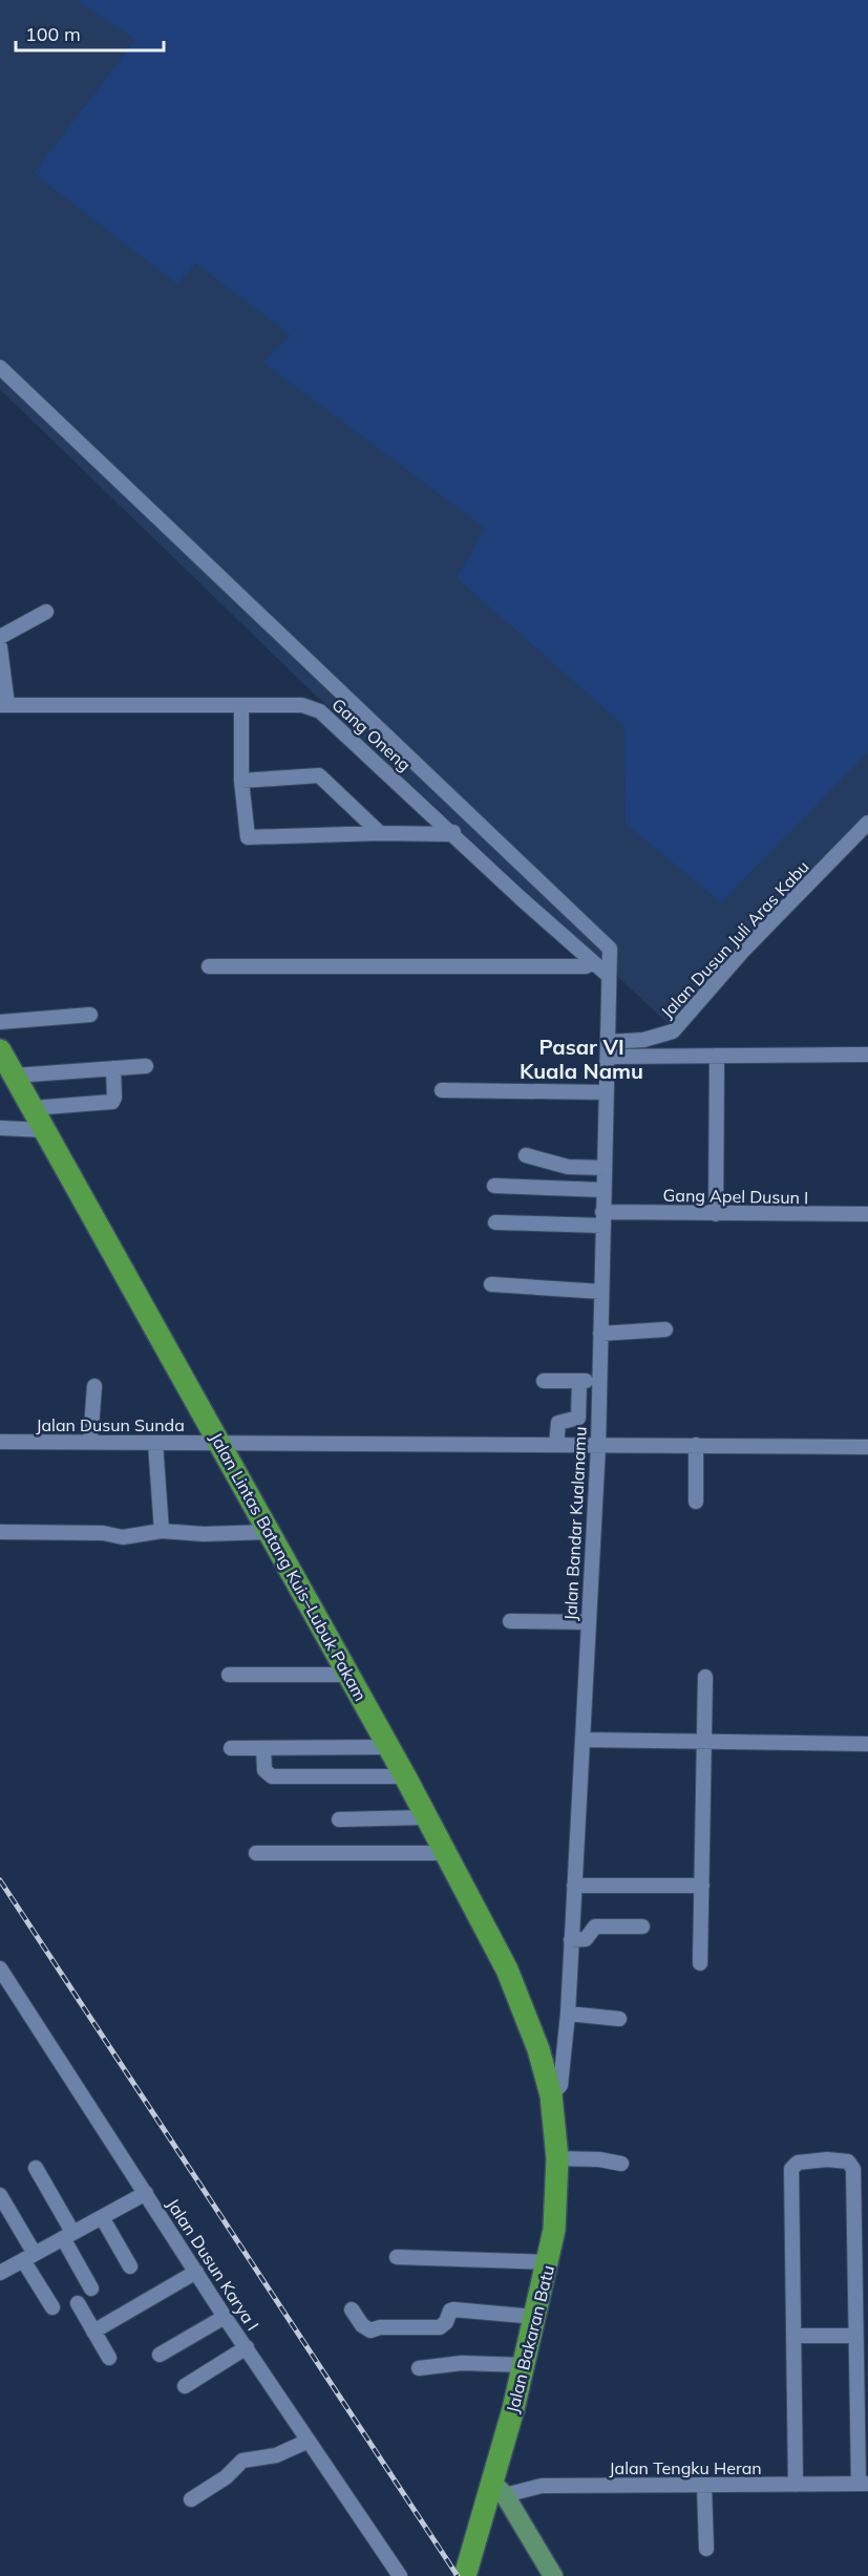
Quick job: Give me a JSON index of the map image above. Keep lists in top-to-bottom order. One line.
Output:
{"streets":{"highway":["Jalan Lintas Batang Kuis–Lubuk Pakam","Jalan Bakaran Batu"],"street":["Gang Oneng","Jalan Dusun Juli Aras Kabu","Gang Apel Dusun I","Jalan Dusun Sunda","Jalan Bandar Kualanamu","Jalan Dusun Karya I","Jalan Tengku Heran"]},"crossings":[["Gang Oneng","Jalan Bandar Kualanamu"],["Gang Apel Dusun I","Jalan Bandar Kualanamu"],["Jalan Dusun Sunda","Jalan Bandar Kualanamu"],["Jalan Dusun Sunda","Jalan Lintas Batang Kuis–Lubuk Pakam"],["Jalan Bandar Kualanamu","Jalan Lintas Batang Kuis–Lubuk Pakam"],["Jalan Bandar Kualanamu","Jalan Bakaran Batu"],["Jalan Lintas Batang Kuis–Lubuk Pakam","Jalan Bakaran Batu"],["Jalan Bakaran Batu","Jalan Tengku Heran"]],"districts":["Pasar VI Kuala Namu"],"scale_bar":"100 m"}
